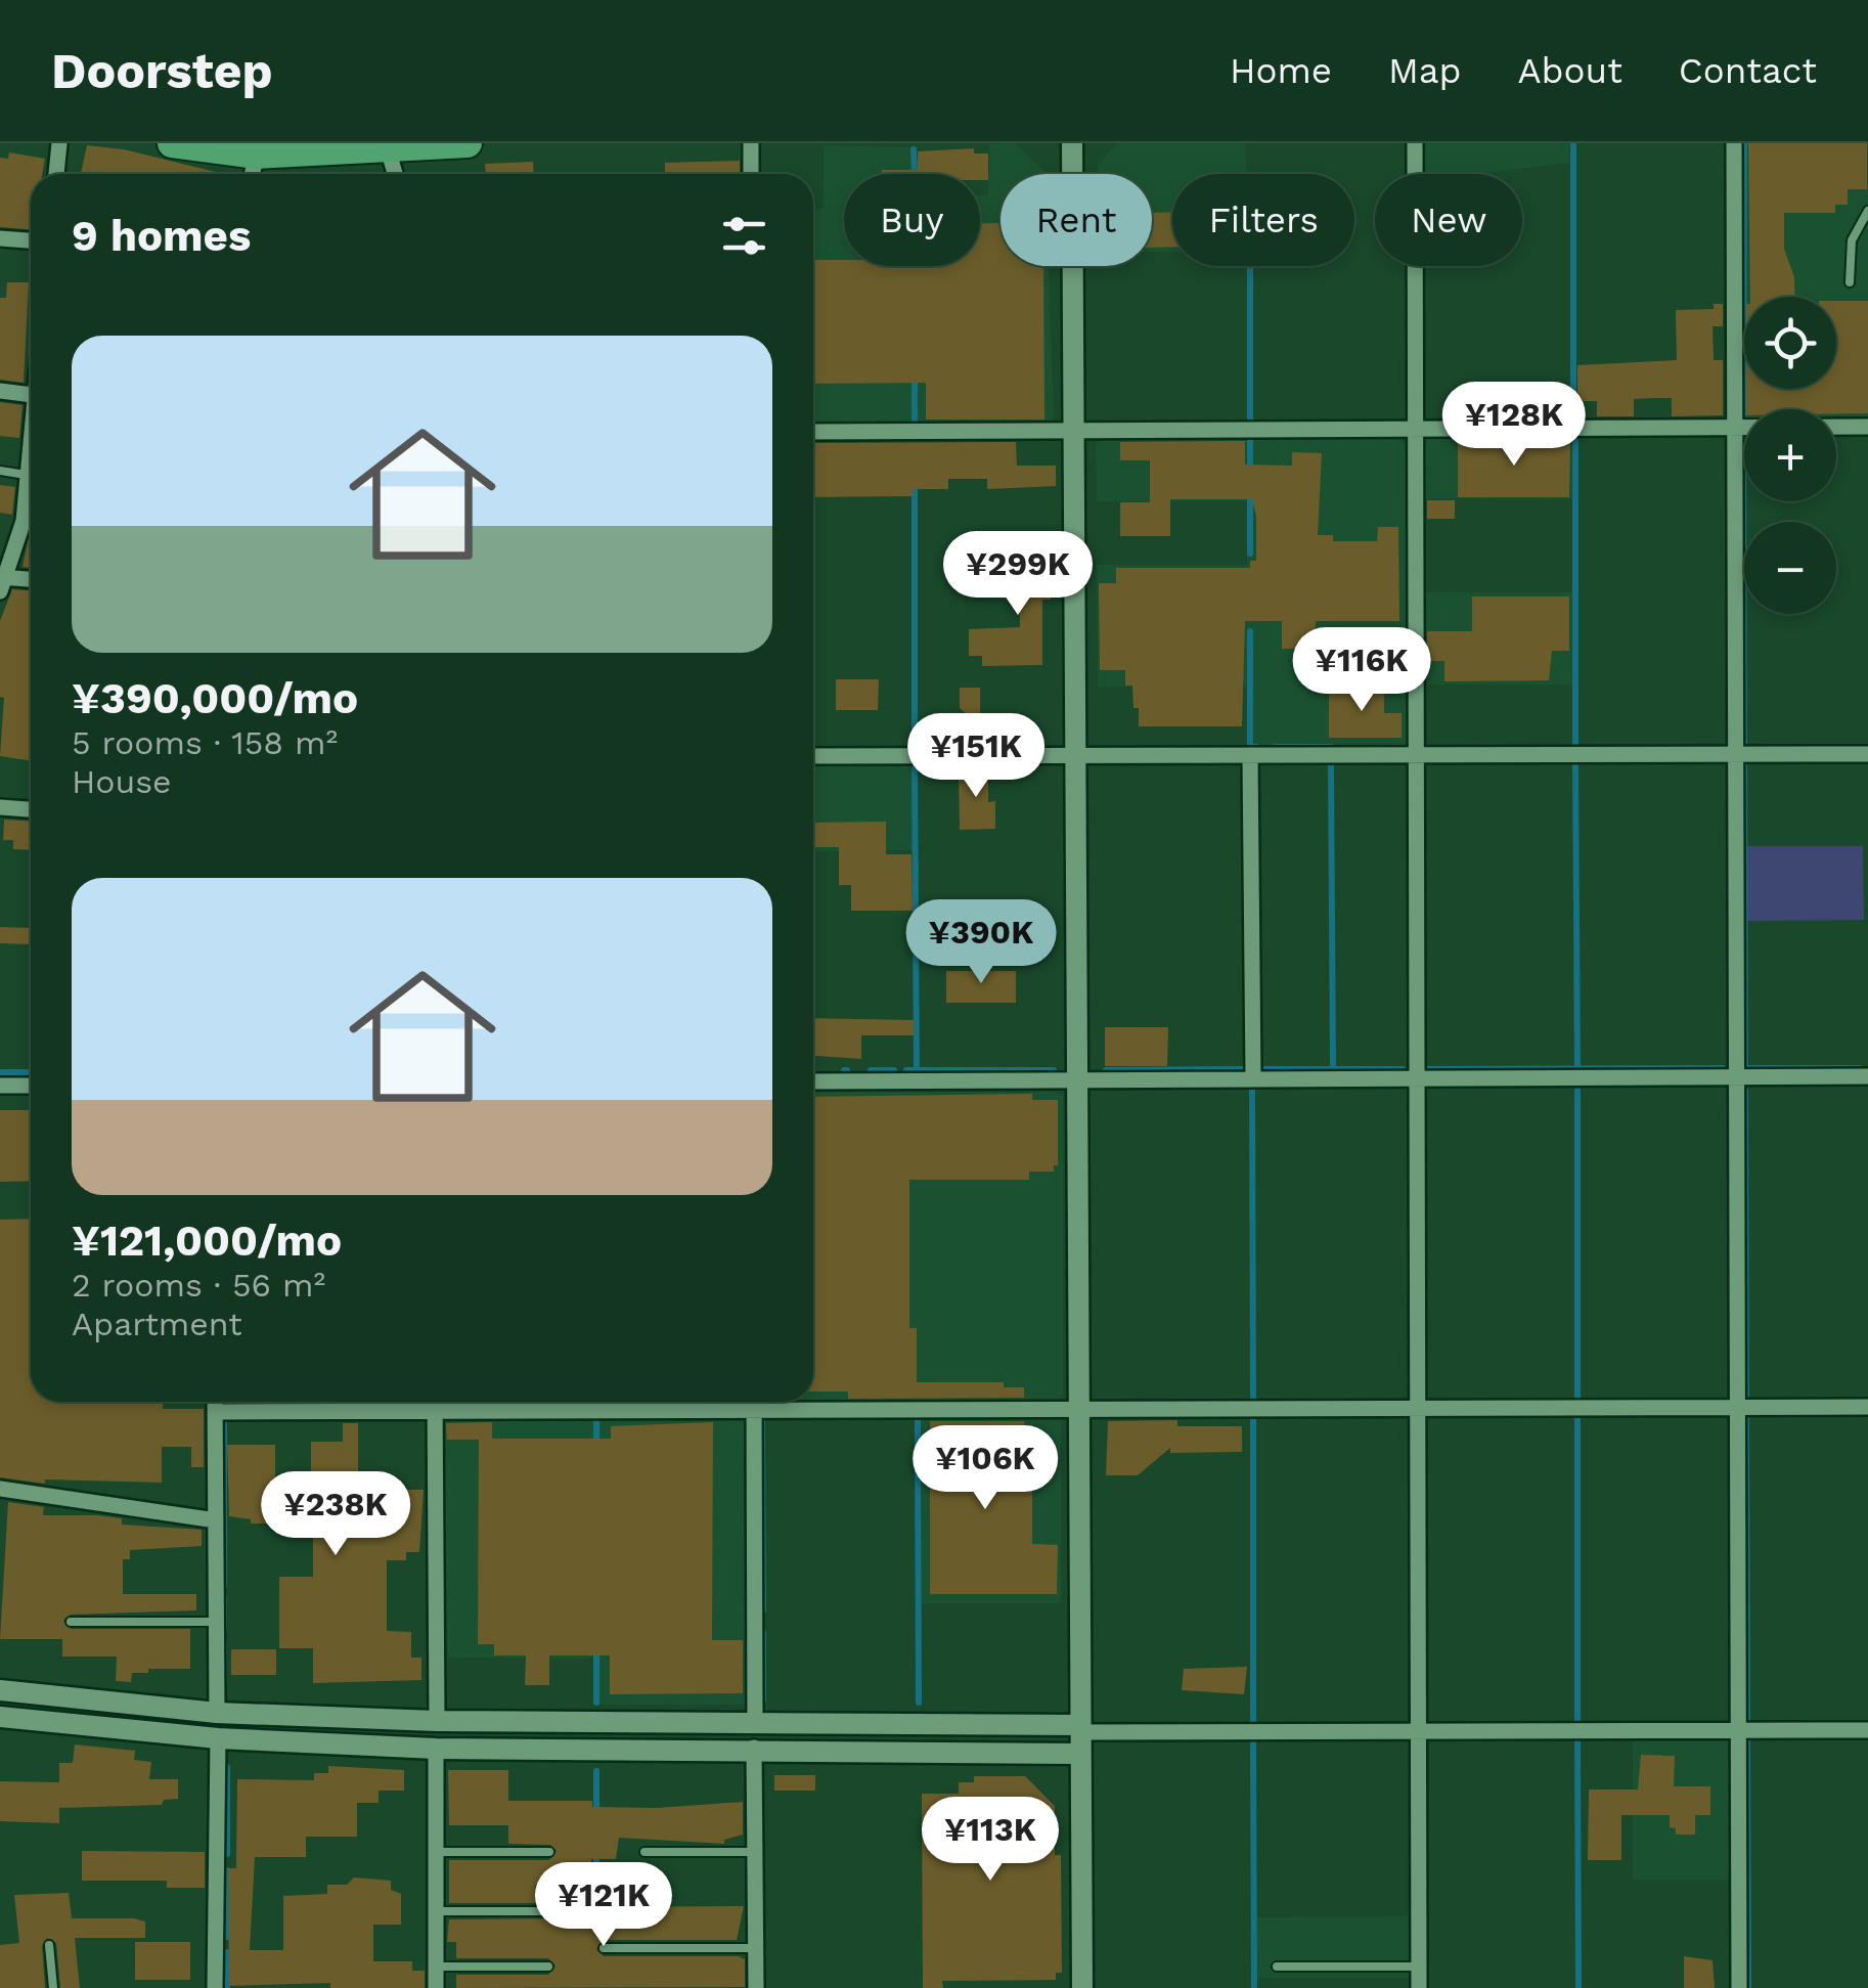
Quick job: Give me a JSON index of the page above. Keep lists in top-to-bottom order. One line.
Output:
{"page":{"header":"Doorstep","nav":["Home","Map","About","Contact"],"chip":["Buy","Rent","Filters","New"],"heading":"9 homes","map_buttons":["+","−"],"list":[{"name":"¥390,000/mo","note":"5 rooms · 158 m² · House"},{"name":"¥121,000/mo","note":"2 rooms · 56 m² · Apartment"}],"price":["¥128K","¥299K","¥116K","¥151K","¥390K","¥106K","¥238K","¥113K","¥121K"]}}
